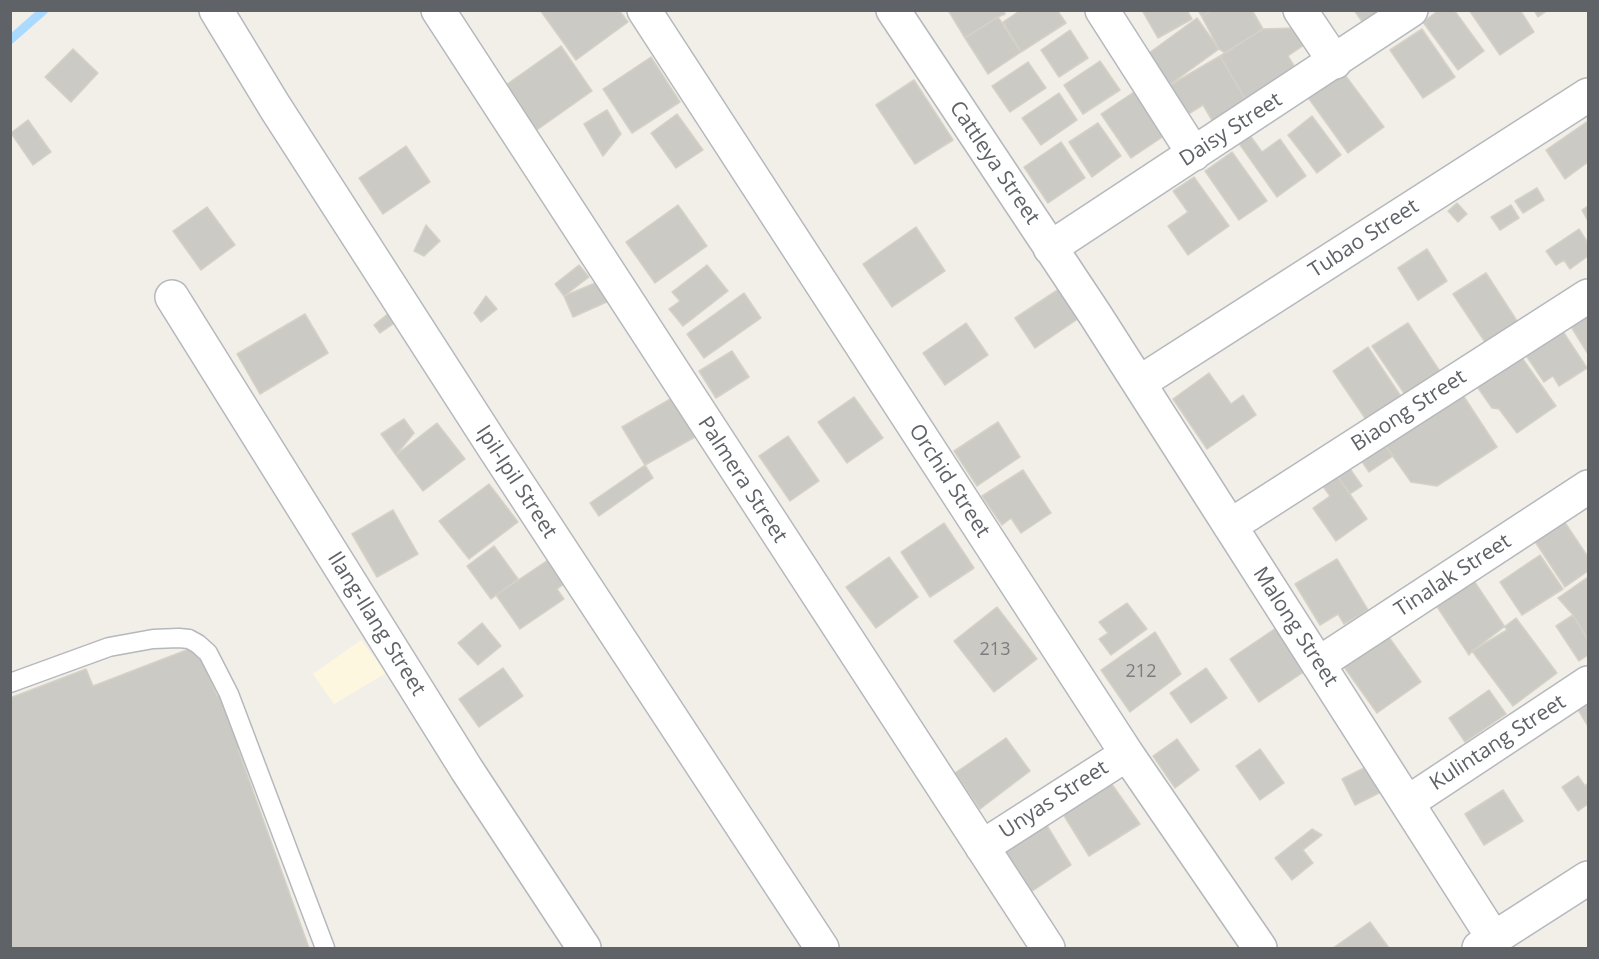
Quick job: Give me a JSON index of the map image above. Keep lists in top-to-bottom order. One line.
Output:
{"streets":{"street":["Daisy Street","Cattleya Street","Tubao Street","Biaong Street","Palmera Street","Orchid Street","Ipil-Ipil Street","Tinalak Street","Ilang-Ilang Street","Malong Street","Kulintang Street","Unyas Street"]},"crossings":[["Daisy Street","Cattleya Street"],["Cattleya Street","Malong Street"],["Tubao Street","Malong Street"],["Biaong Street","Malong Street"],["Palmera Street","Unyas Street"],["Orchid Street","Unyas Street"],["Tinalak Street","Malong Street"],["Malong Street","Kulintang Street"]],"house_numbers":["213","212"]}
